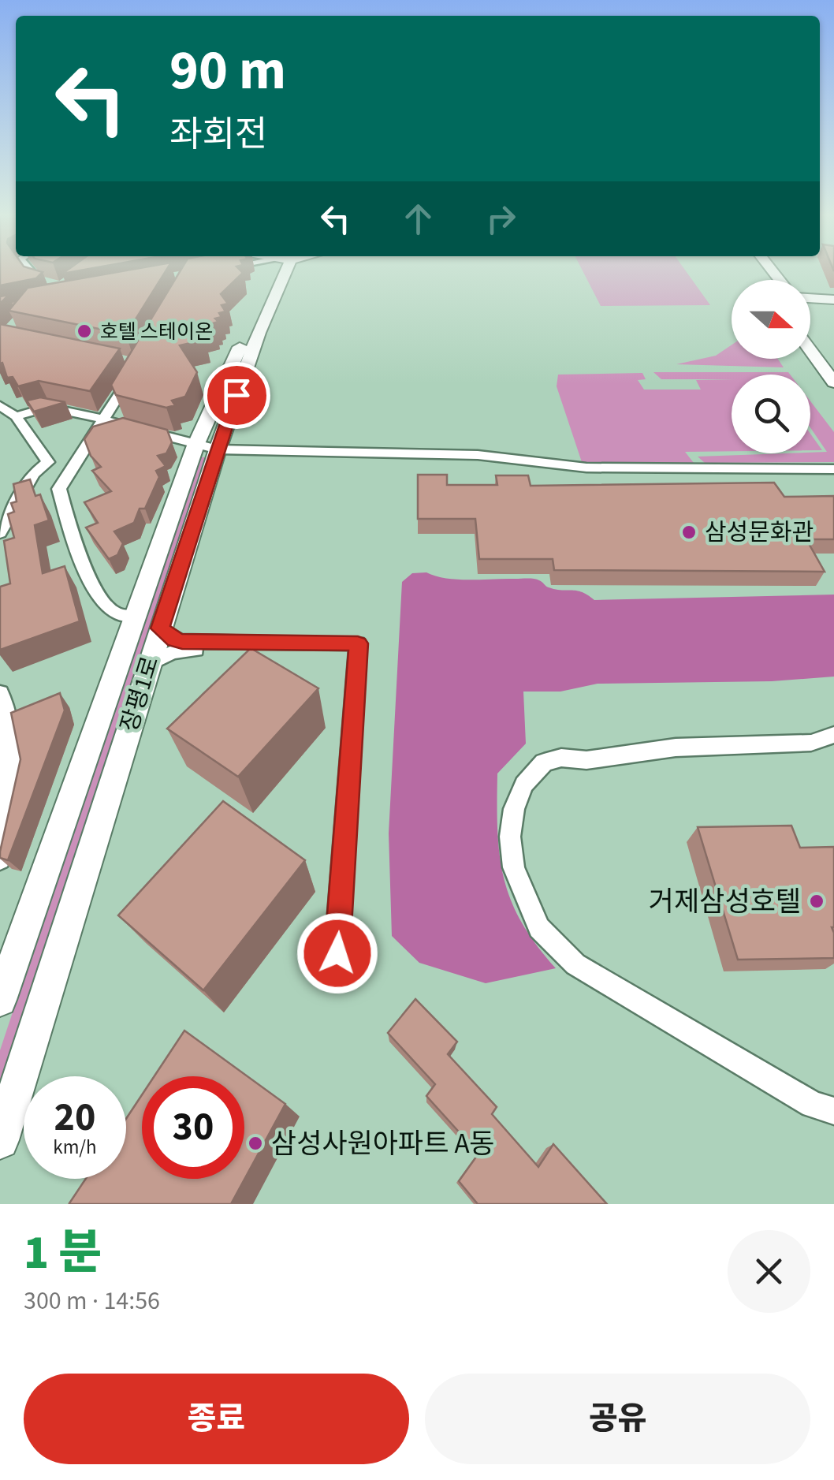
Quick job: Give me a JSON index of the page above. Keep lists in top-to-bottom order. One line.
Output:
{"streets":{"street":["장평1로"]},"places":["호텔 스테이온","삼성문화관","거제삼성호텔","삼성사원아파트 A동"],"north":"right","page":{"turn":["90 m","좌회전"],"speed":"20 km/h","limit":"30","heading":["1 분","300 m · 14:56"],"buttons":["종료","공유"]}}
